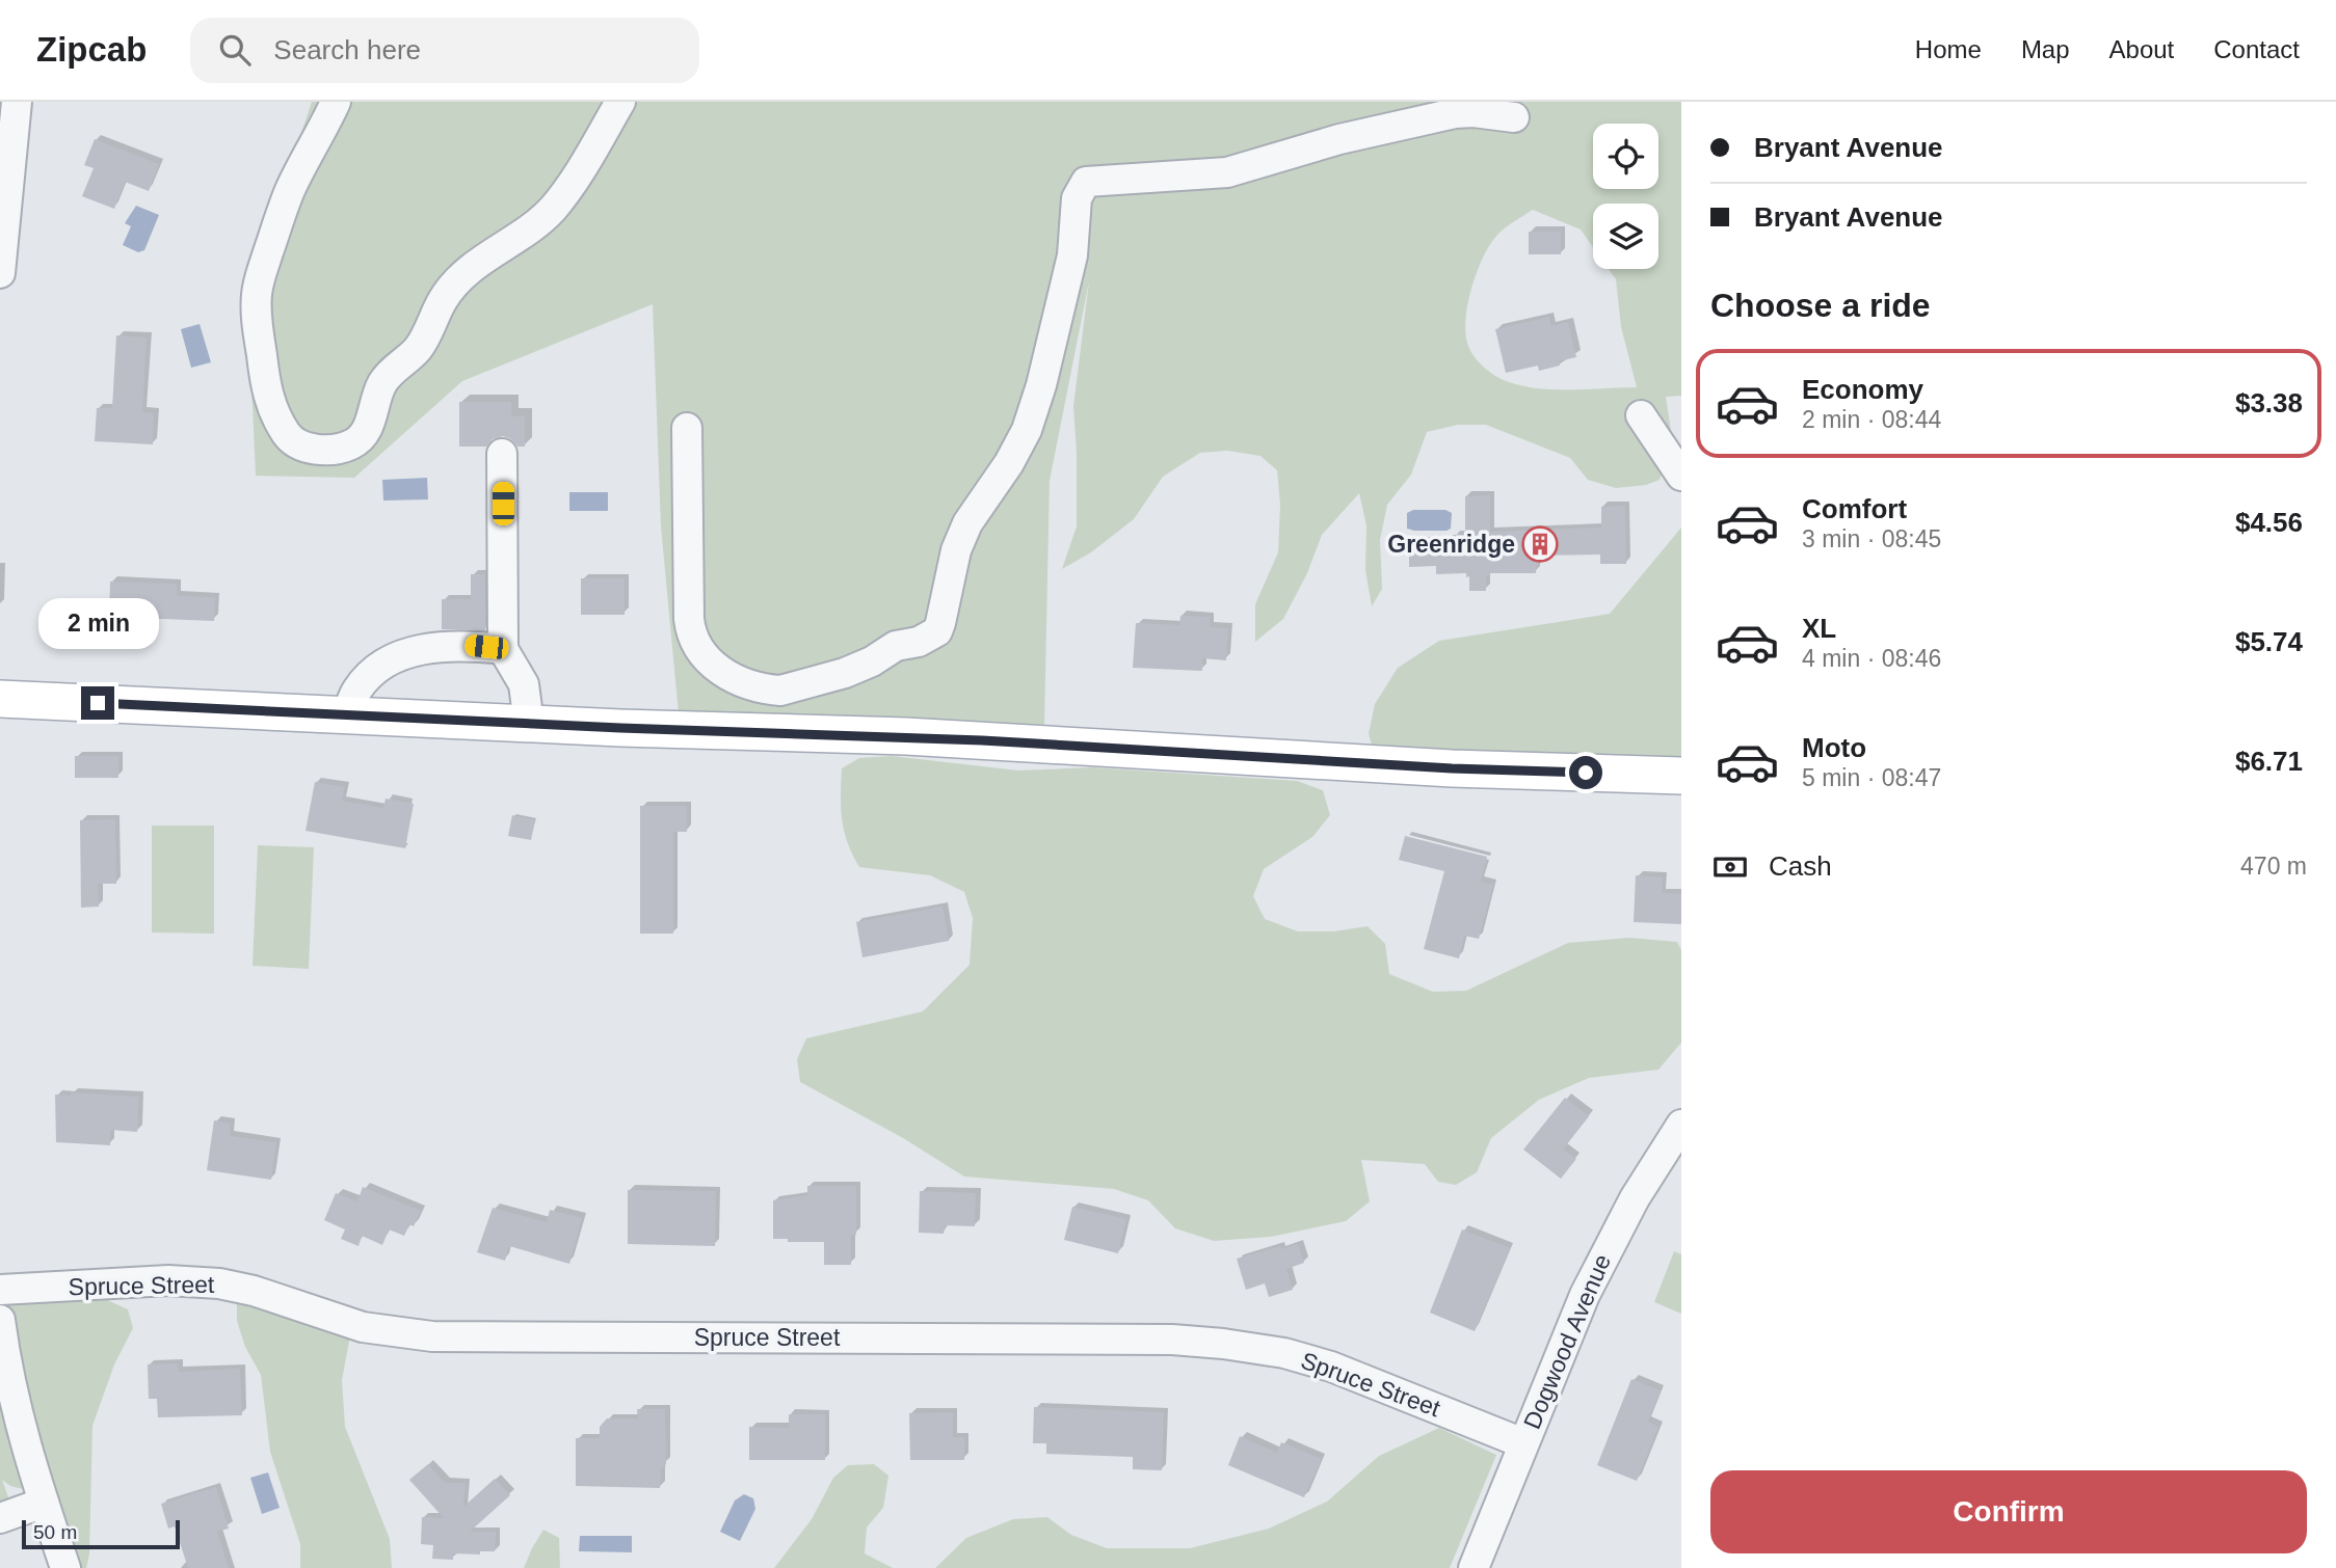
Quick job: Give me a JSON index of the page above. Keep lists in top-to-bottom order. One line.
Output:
{"streets":{"street":["Spruce Street","Dogwood Avenue"]},"crossings":[["Spruce Street","Dogwood Avenue"]],"places":{"building":["Greenridge"]},"scale_bar":"50 m","page":{"header":"Zipcab","search":"Search here","nav":["Home","Map","About","Contact"],"banner":["Bryant Avenue","Bryant Avenue"],"heading":"Choose a ride","list":[{"name":"Economy","note":"2 min · 08:44","value":"$3.38"},{"name":"Comfort","note":"3 min · 08:45","value":"$4.56"},{"name":"XL","note":"4 min · 08:46","value":"$5.74"},{"name":"Moto","note":"5 min · 08:47","value":"$6.71"}],"bubble":"2 min","pay":["Cash","470 m"],"buttons":"Confirm","scale":"50 m"}}
